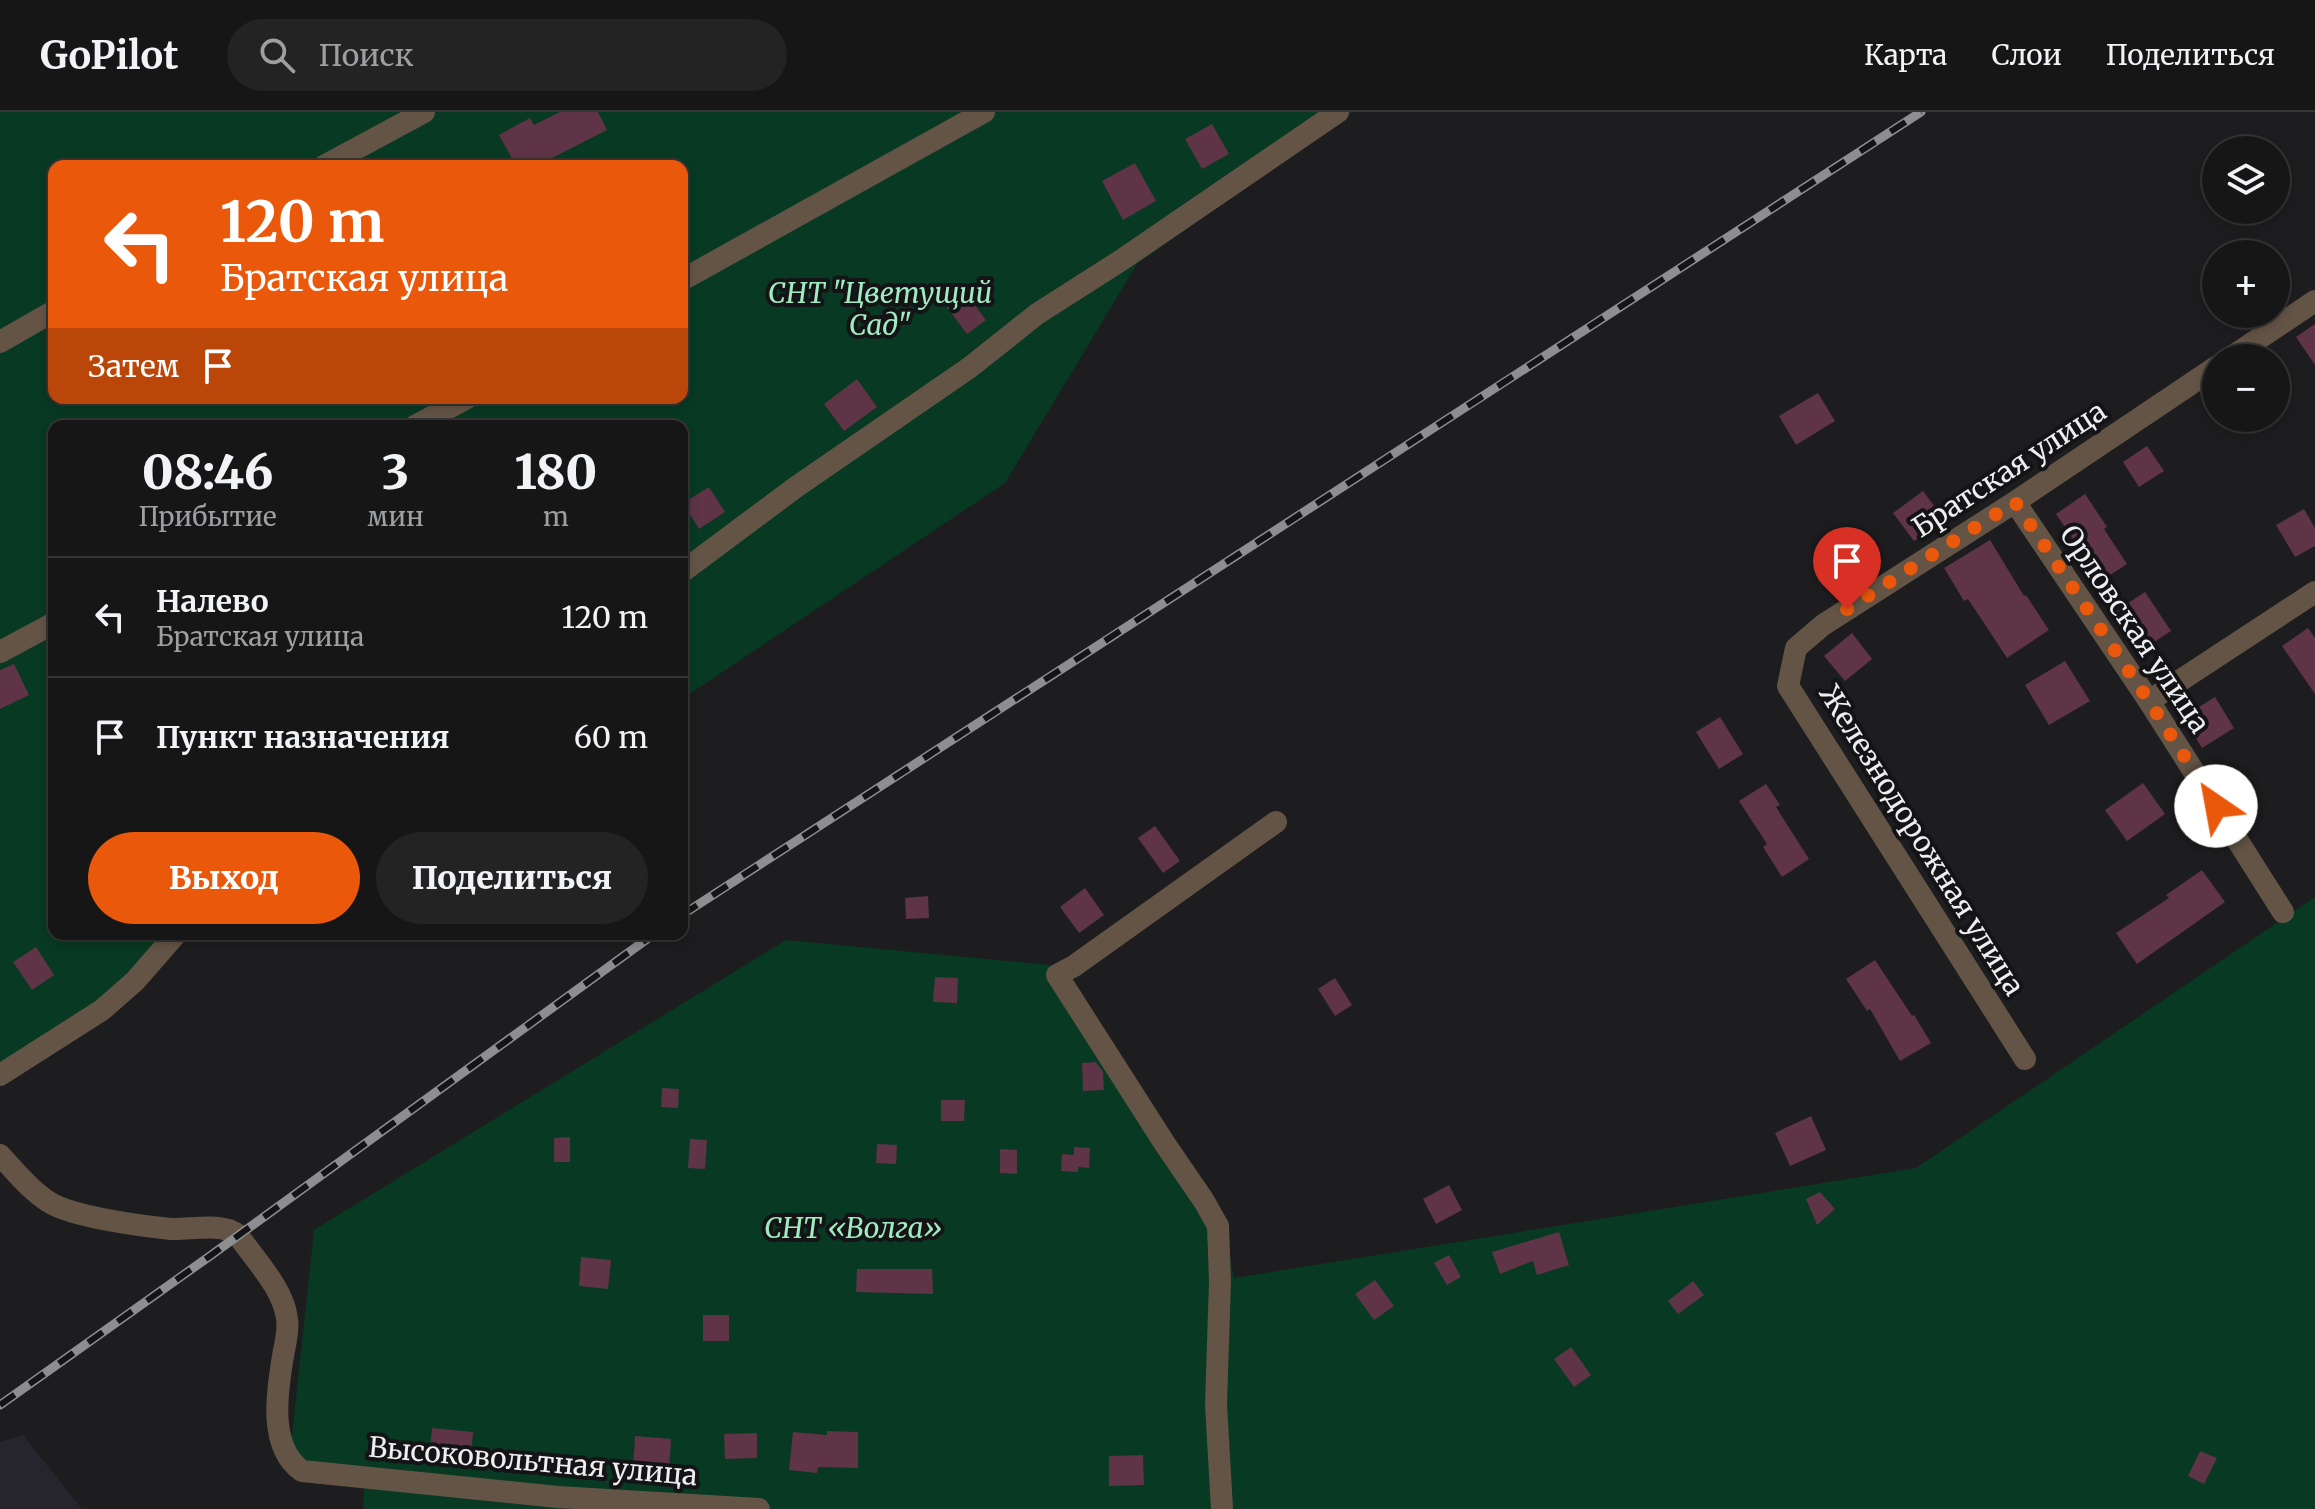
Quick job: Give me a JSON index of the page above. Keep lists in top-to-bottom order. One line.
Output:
{"streets":{"street":["Братская улица","Орловская улица","Железнодорожная улица","Высоковольтная улица"]},"crossings":[["Братская улица","Орловская улица"],["Братская улица","Железнодорожная улица"]],"parks":["СНТ \"Цветущий Сад\"","СНТ «Волга»"],"page":{"header":"GoPilot","search":"Поиск","nav":["Карта","Слои","Поделиться"],"map_buttons":["+","−"],"turn":["120 m","Братская улица"],"then":"Затем","eta":["08:46","Прибытие","3","мин","180","m"],"list":[{"name":"Налево","note":"Братская улица","value":"120 m"},{"name":"Пункт назначения","value":"60 m"}],"buttons":["Выход","Поделиться"]}}
